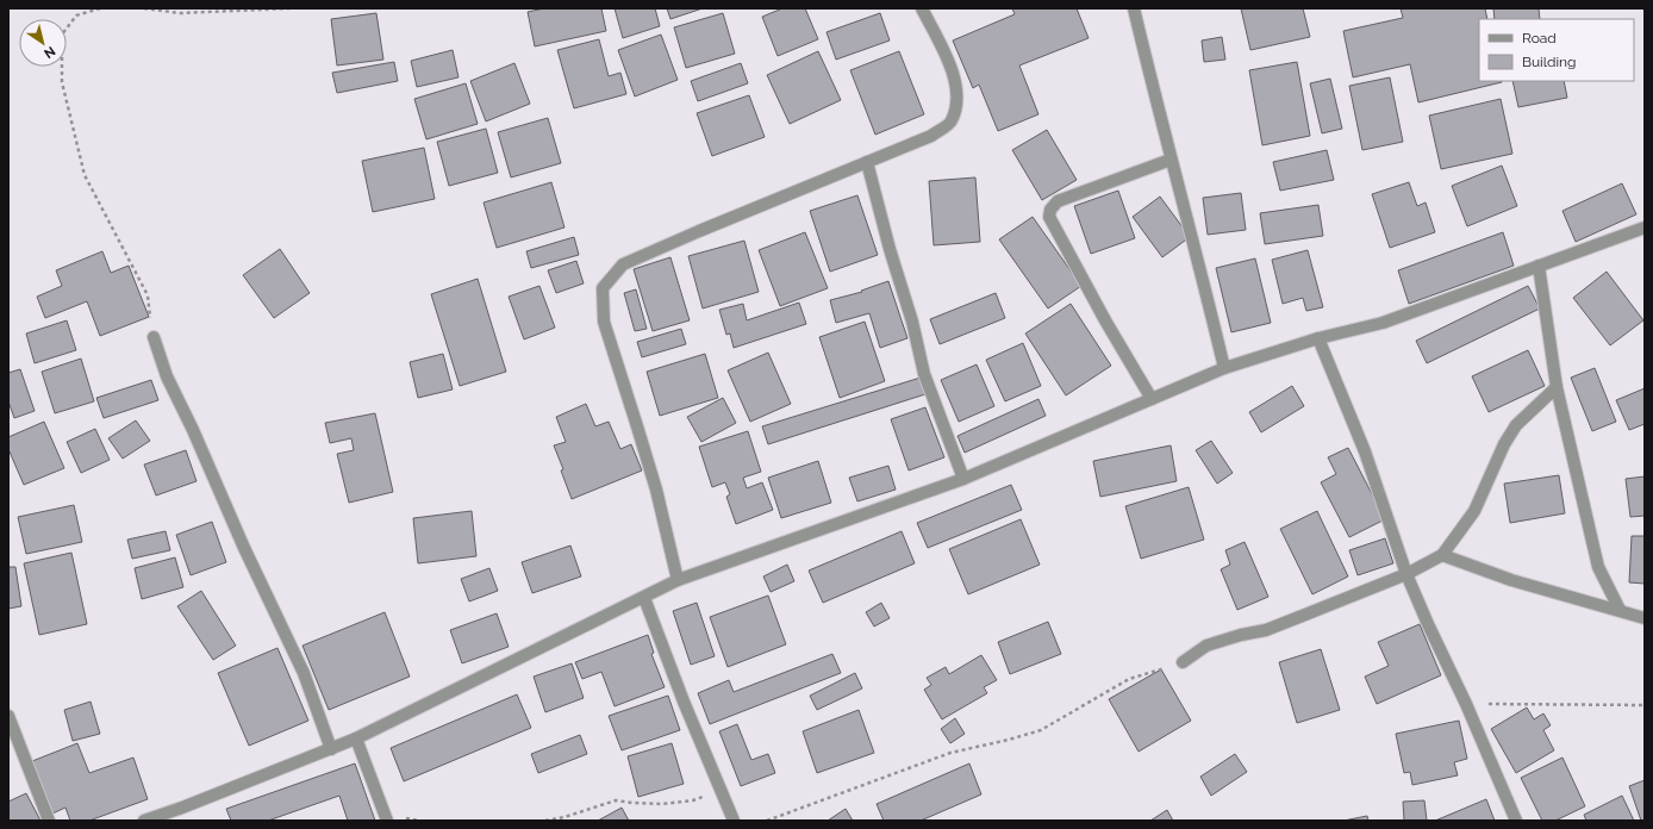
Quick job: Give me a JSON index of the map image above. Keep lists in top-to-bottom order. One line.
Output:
{"legend":["Road","Building"],"north":"bottom right"}
